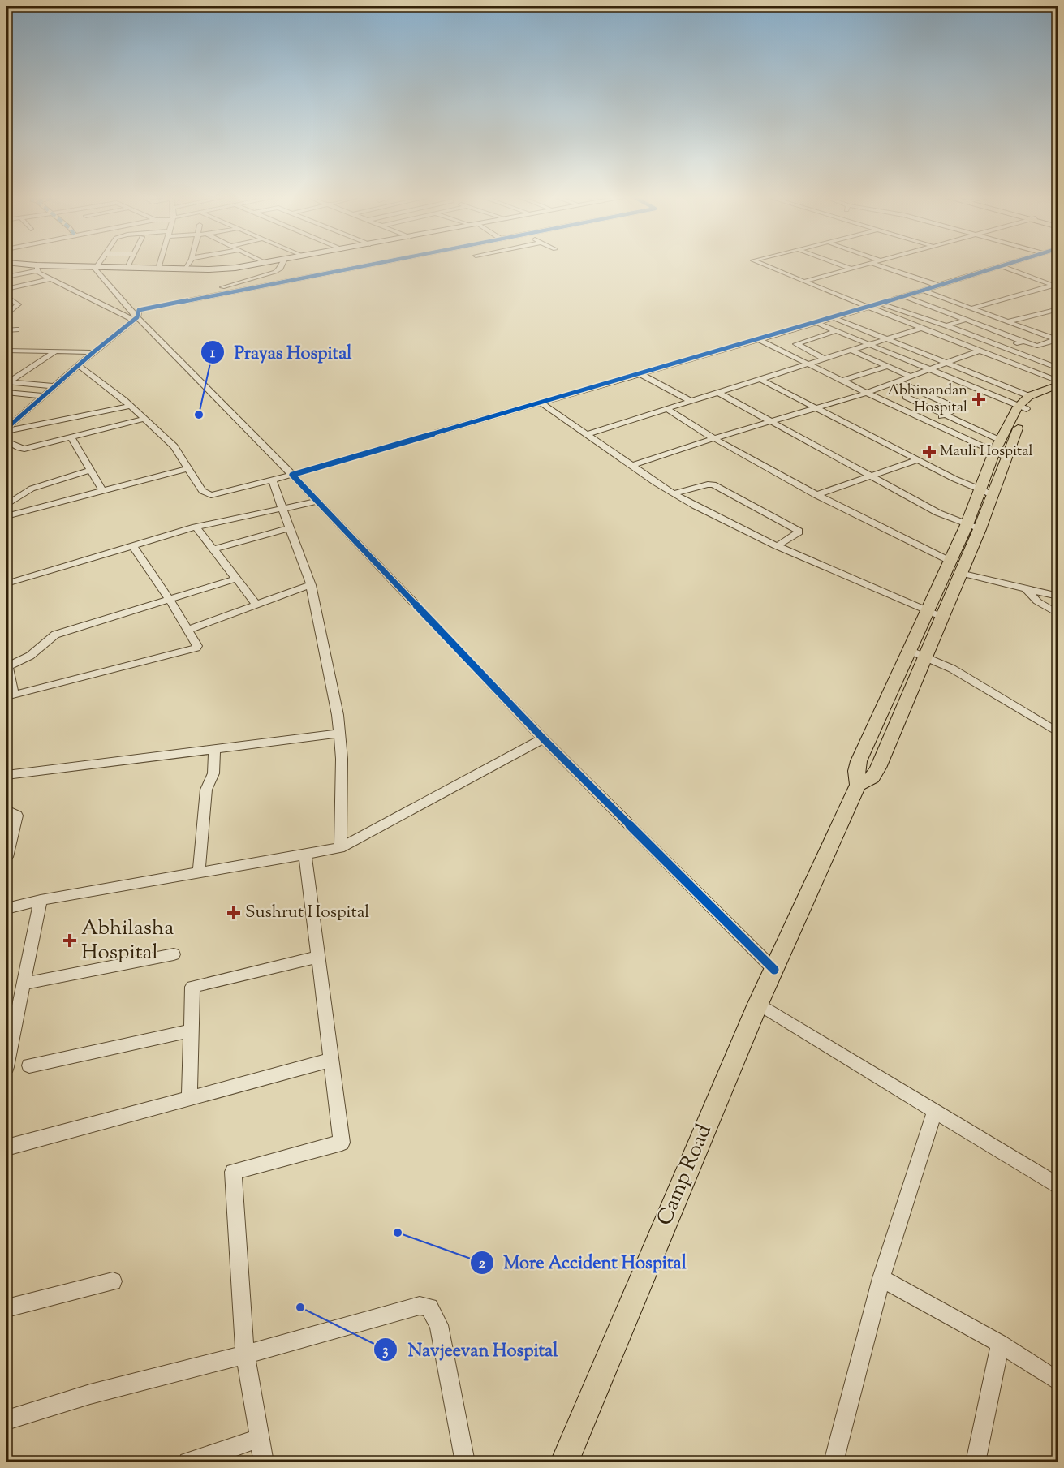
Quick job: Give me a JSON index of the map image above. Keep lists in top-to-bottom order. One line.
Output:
{"streets":{"main road":["Camp Road"]},"places":{"health":["Abhinandan Hospital","Mauli Hospital","Sushrut Hospital","Abhilasha Hospital"],"other":["Prayas Hospital","More Accident Hospital","Navjeevan Hospital"]}}
